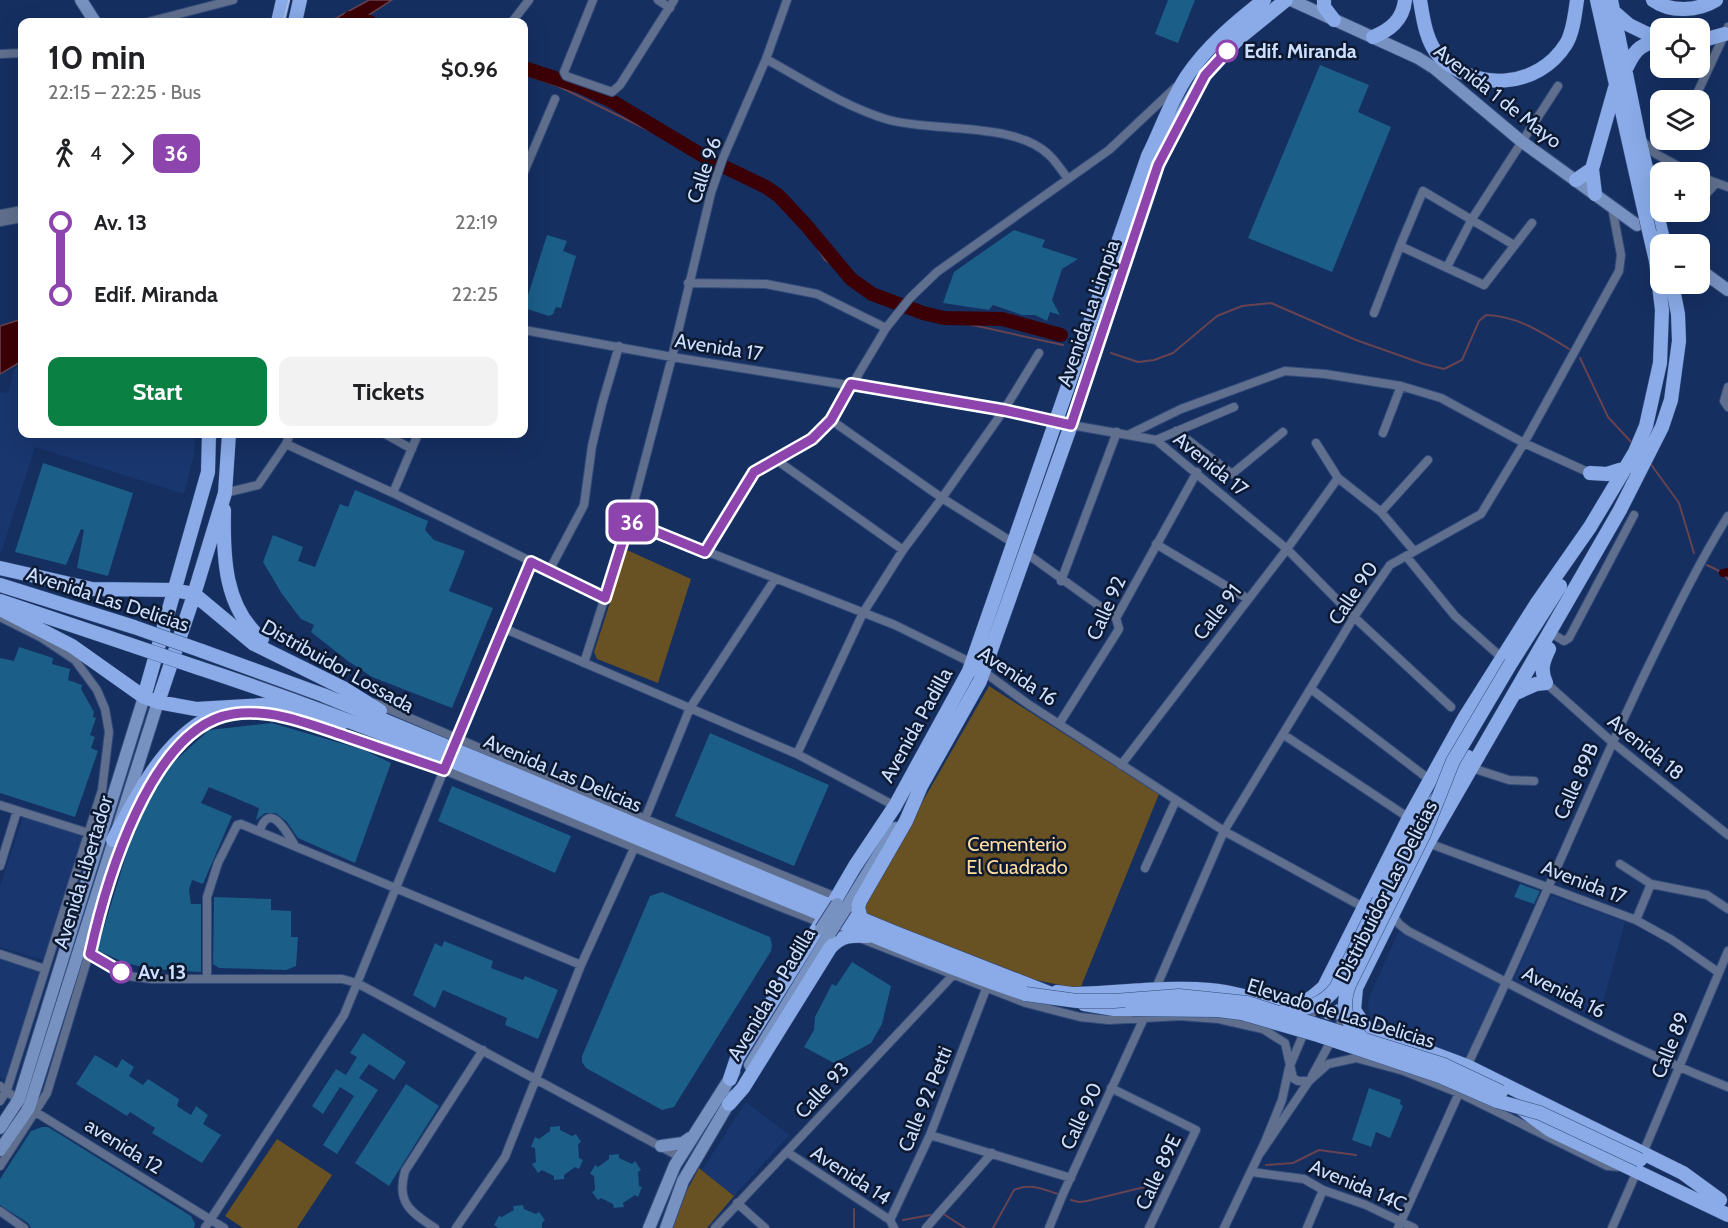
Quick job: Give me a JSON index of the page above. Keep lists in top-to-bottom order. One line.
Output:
{"streets":{"main road":["Avenida La Limpia","Avenida Las Delicias","Distribuidor Lossada","Avenida Padilla","Avenida Libertador","Distribuidor Las Delicias","Elevado de Las Delicias"],"street":["Avenida 1 de Mayo","Calle 96","Avenida 17","Calle 90","Calle 92","Calle 91","Avenida 16","Avenida 18","Calle 89B","Avenida 18 Padilla","Calle 89","Calle 93","Calle 92 Petti","avenida 12","Calle 89E","Avenida 14","Avenida 14C"]},"crossings":[["Avenida 1 de Mayo","Calle 90"],["Calle 96","Avenida 17"],["Calle 96","Avenida 16"],["Avenida La Limpia","Avenida 17"],["Avenida La Limpia","Avenida 16"],["Avenida La Limpia","Avenida Padilla"],["Avenida 17","Calle 90"],["Avenida 17","Calle 92"],["Avenida 17","Calle 91"],["Avenida 17","Calle 89B"],["Avenida 17","Distribuidor Las Delicias"],["Avenida 17","Calle 89"],["Calle 90","Avenida 16"],["Calle 90","Distribuidor Las Delicias"],["Calle 90","Calle 89E"],["Avenida Las Delicias","Distribuidor Lossada"],["Avenida Las Delicias","Avenida Padilla"],["Avenida Las Delicias","Avenida Libertador"],["Avenida Las Delicias","Distribuidor Las Delicias"],["Avenida Las Delicias","Elevado de Las Delicias"],["Calle 92","Avenida 16"],["Calle 91","Avenida 16"],["Distribuidor Lossada","Avenida Libertador"],["Avenida 16","Avenida Padilla"],["Avenida 16","Calle 89B"],["Avenida 16","Distribuidor Las Delicias"],["Avenida 16","Calle 89"],["Avenida Padilla","Avenida 18 Padilla"],["Avenida 18","Calle 89B"],["Calle 89B","Distribuidor Las Delicias"],["Avenida Libertador","avenida 12"],["Distribuidor Las Delicias","Elevado de Las Delicias"],["Distribuidor Las Delicias","Calle 89"],["Elevado de Las Delicias","Calle 89"],["Calle 93","Avenida 14"],["Calle 92 Petti","Avenida 14"]],"parks":["Cementerio El Cuadrado"],"places":["Edif. Miranda","Av. 13"],"lines":["bus line 36"],"page":{"on_map":"36","map_buttons":["+","−"],"heading":["10 min","22:15 – 22:25 · Bus","$0.96"],"legs":["4","36"],"list":[{"name":"Av. 13","value":"22:19"},{"name":"Edif. Miranda","value":"22:25"}],"buttons":["Start","Tickets"]}}
